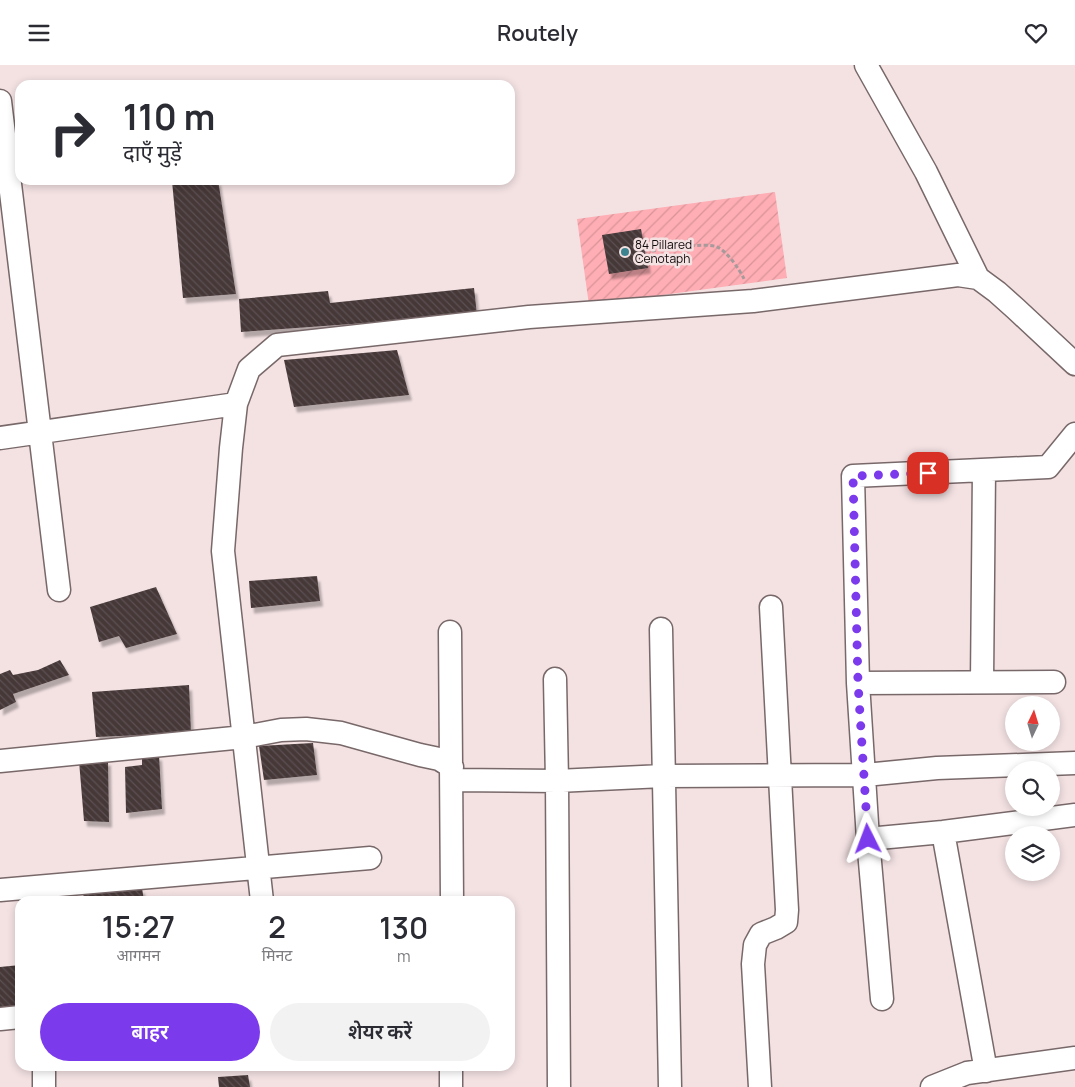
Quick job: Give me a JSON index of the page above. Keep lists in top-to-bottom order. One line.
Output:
{"places":["84 Pillared Cenotaph"],"north":"top","page":{"header":"Routely","turn":["110 m","दाएँ मुड़ें"],"eta":["15:27","आगमन","2","मिनट","130","m"],"buttons":["बाहर","शेयर करें"]}}
